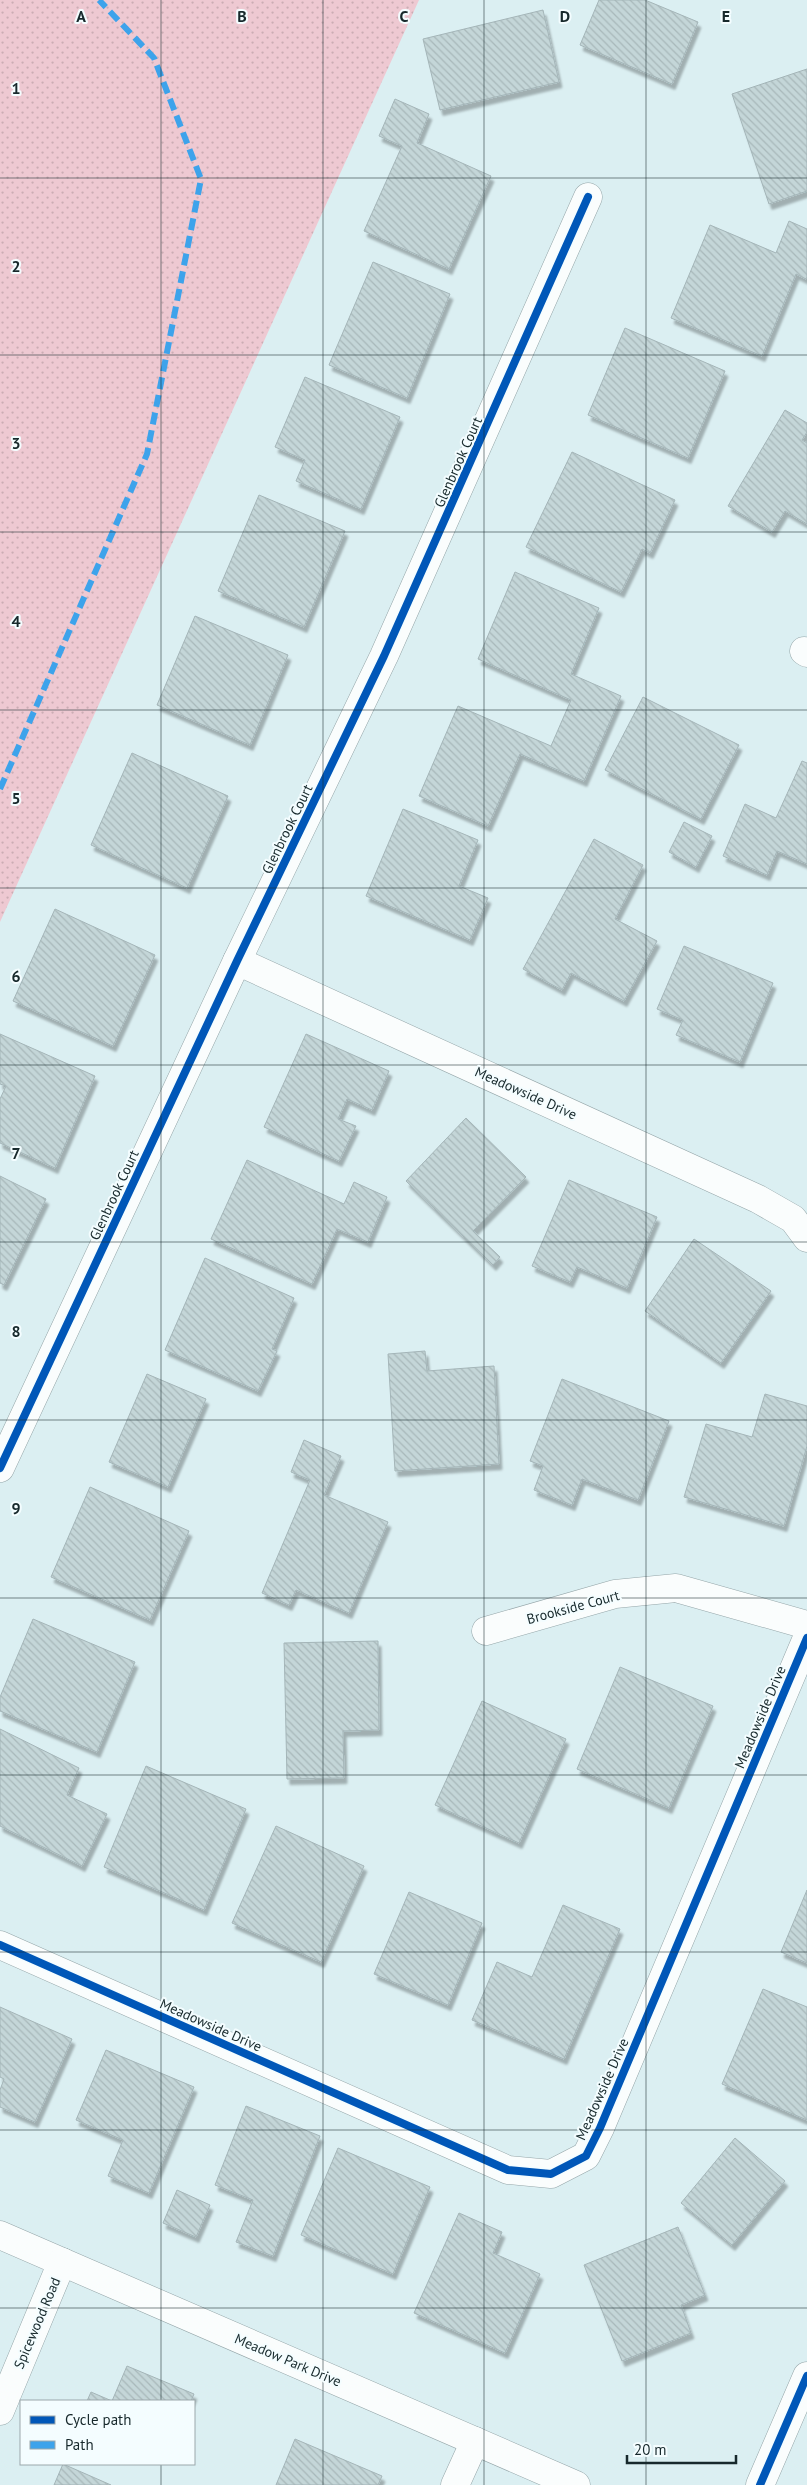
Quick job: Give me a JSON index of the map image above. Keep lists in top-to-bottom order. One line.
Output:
{"streets":{"street":["Glenbrook Court","Meadowside Drive","Brookside Court","Spicewood Road","Meadow Park Drive"]},"crossings":[["Glenbrook Court","Meadowside Drive"],["Spicewood Road","Meadow Park Drive"]],"legend":["Cycle path","Path"],"scale_bar":"20 m","grid":{"columns":["A","B","C","D","E"],"rows":["1","2","3","4","5","6","7","8","9"]}}
